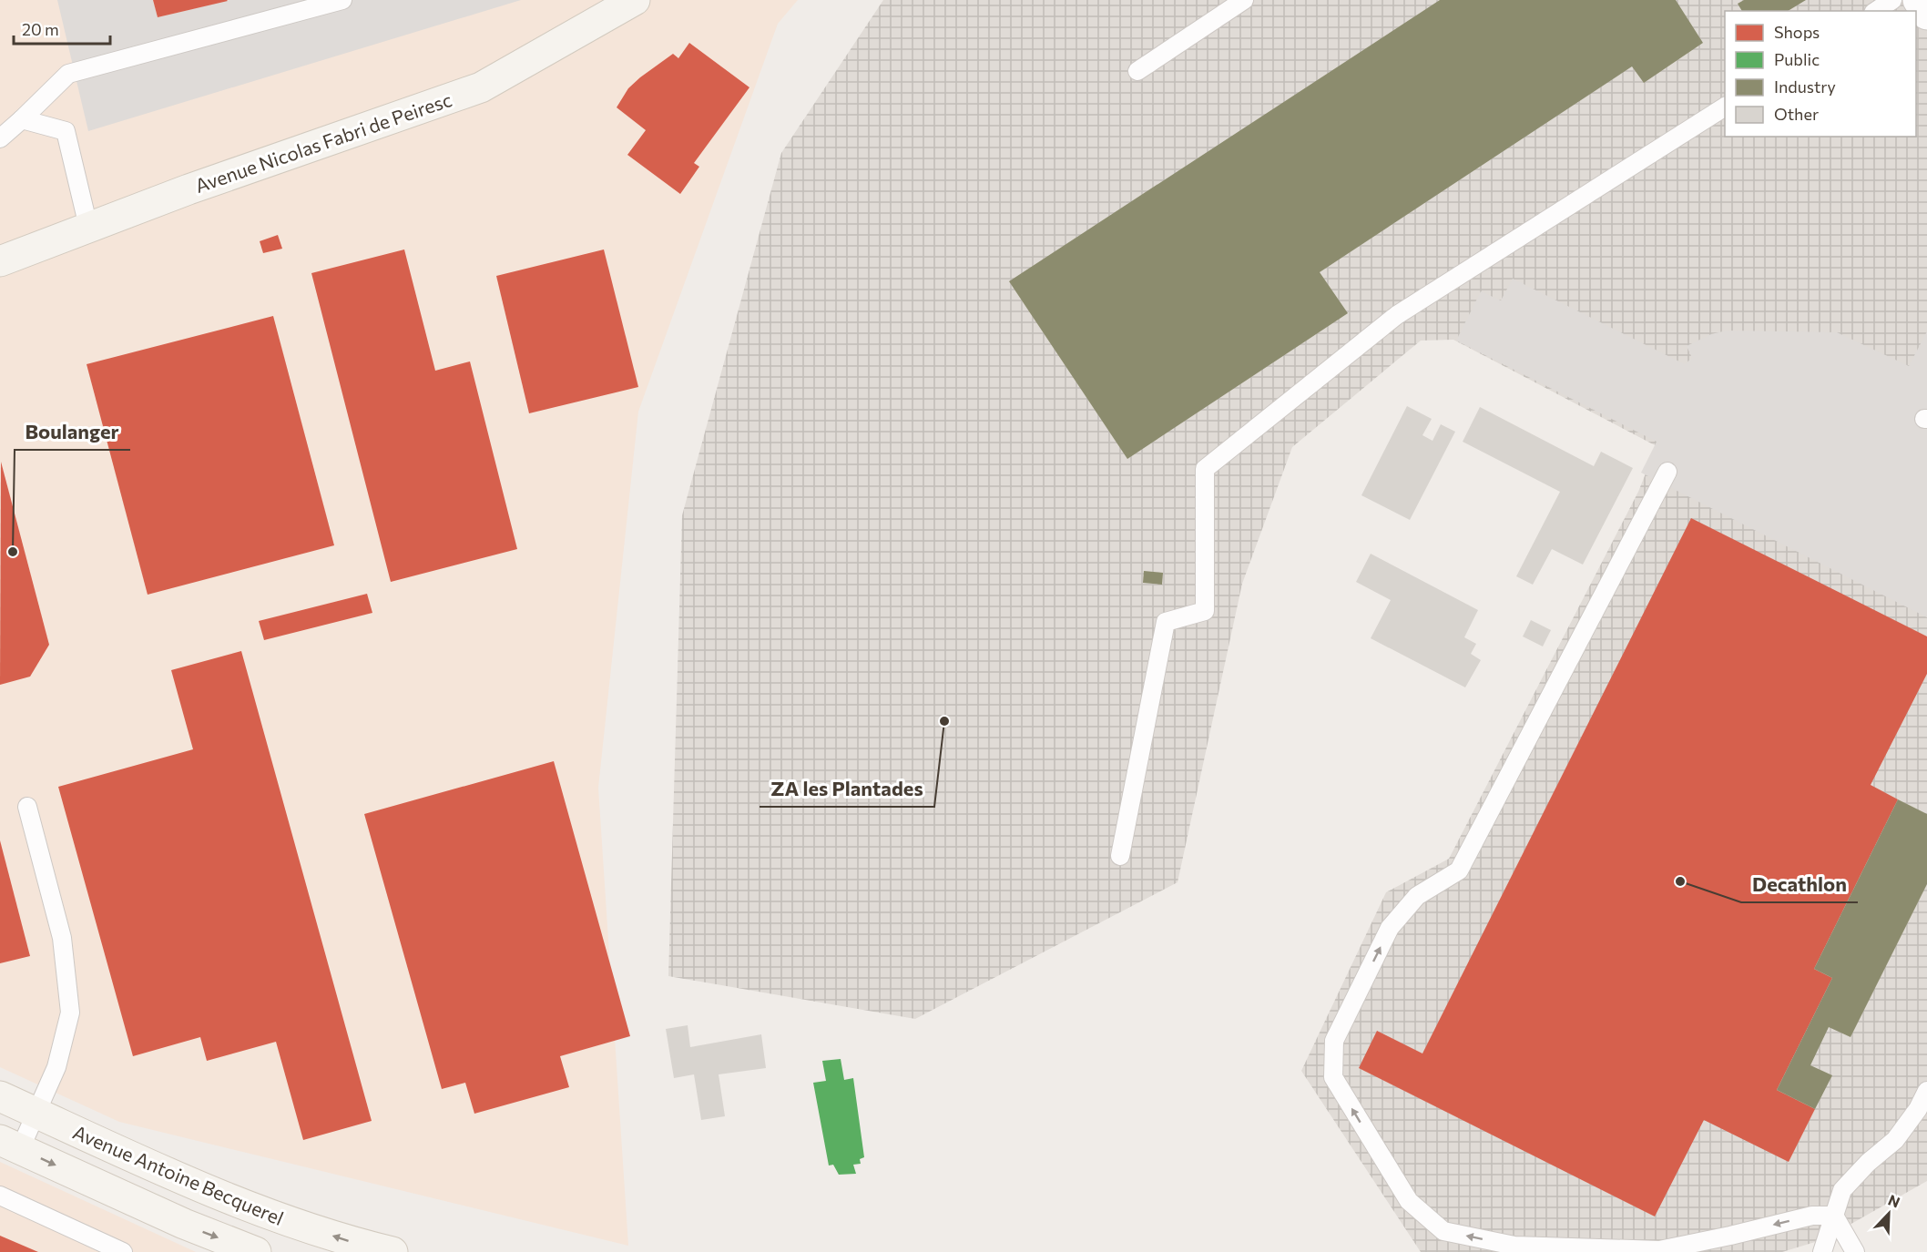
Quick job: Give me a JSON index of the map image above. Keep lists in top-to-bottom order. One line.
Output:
{"streets":{"street":["Avenue Nicolas Fabri de Peiresc","Avenue Antoine Becquerel"]},"places":["Boulanger","ZA les Plantades","Decathlon"],"legend":["Shops","Public","Industry","Other"],"scale_bar":"20 m","north":"top right"}
